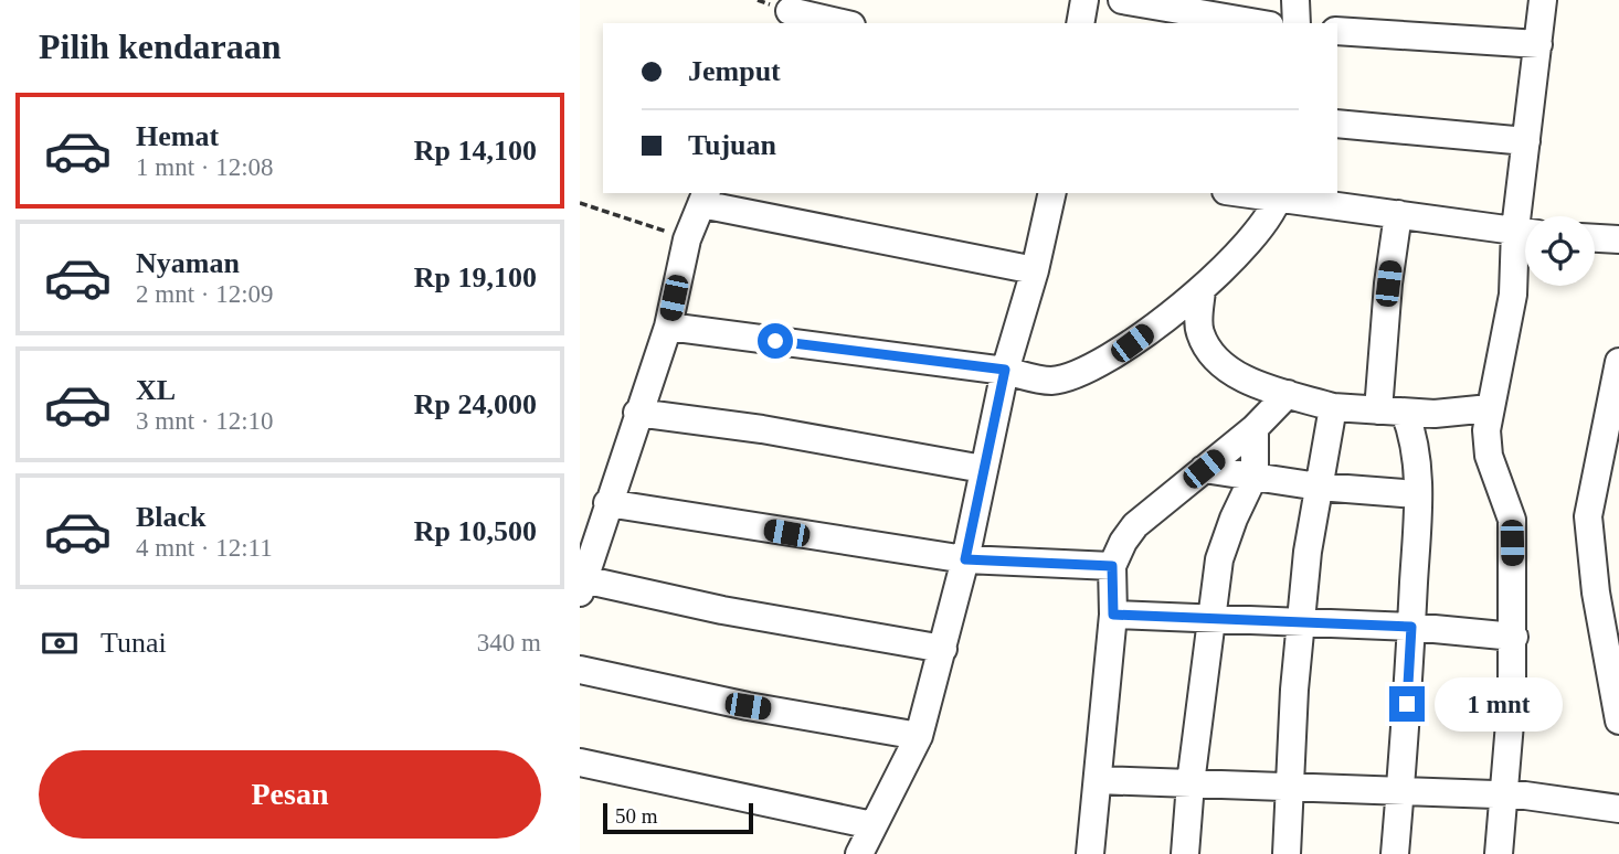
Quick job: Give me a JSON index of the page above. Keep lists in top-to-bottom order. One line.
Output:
{"scale_bar":"50 m","page":{"heading":"Pilih kendaraan","banner":["Jemput","Tujuan"],"list":[{"name":"Hemat","note":"1 mnt · 12:08","value":"Rp 14,100"},{"name":"Nyaman","note":"2 mnt · 12:09","value":"Rp 19,100"},{"name":"XL","note":"3 mnt · 12:10","value":"Rp 24,000"},{"name":"Black","note":"4 mnt · 12:11","value":"Rp 10,500"}],"pay":["Tunai","340 m"],"bubble":"1 mnt","buttons":"Pesan","scale":"50 m"}}
